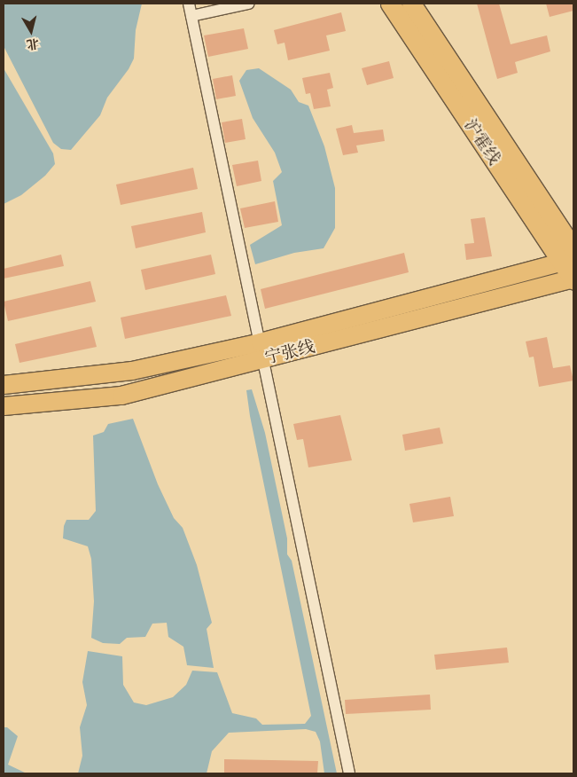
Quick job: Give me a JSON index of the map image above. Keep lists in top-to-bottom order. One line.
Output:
{"streets":{"highway":["沪霍线"],"main road":["宁张线"]},"crossings":[["沪霍线","宁张线"]],"north":"bottom"}
